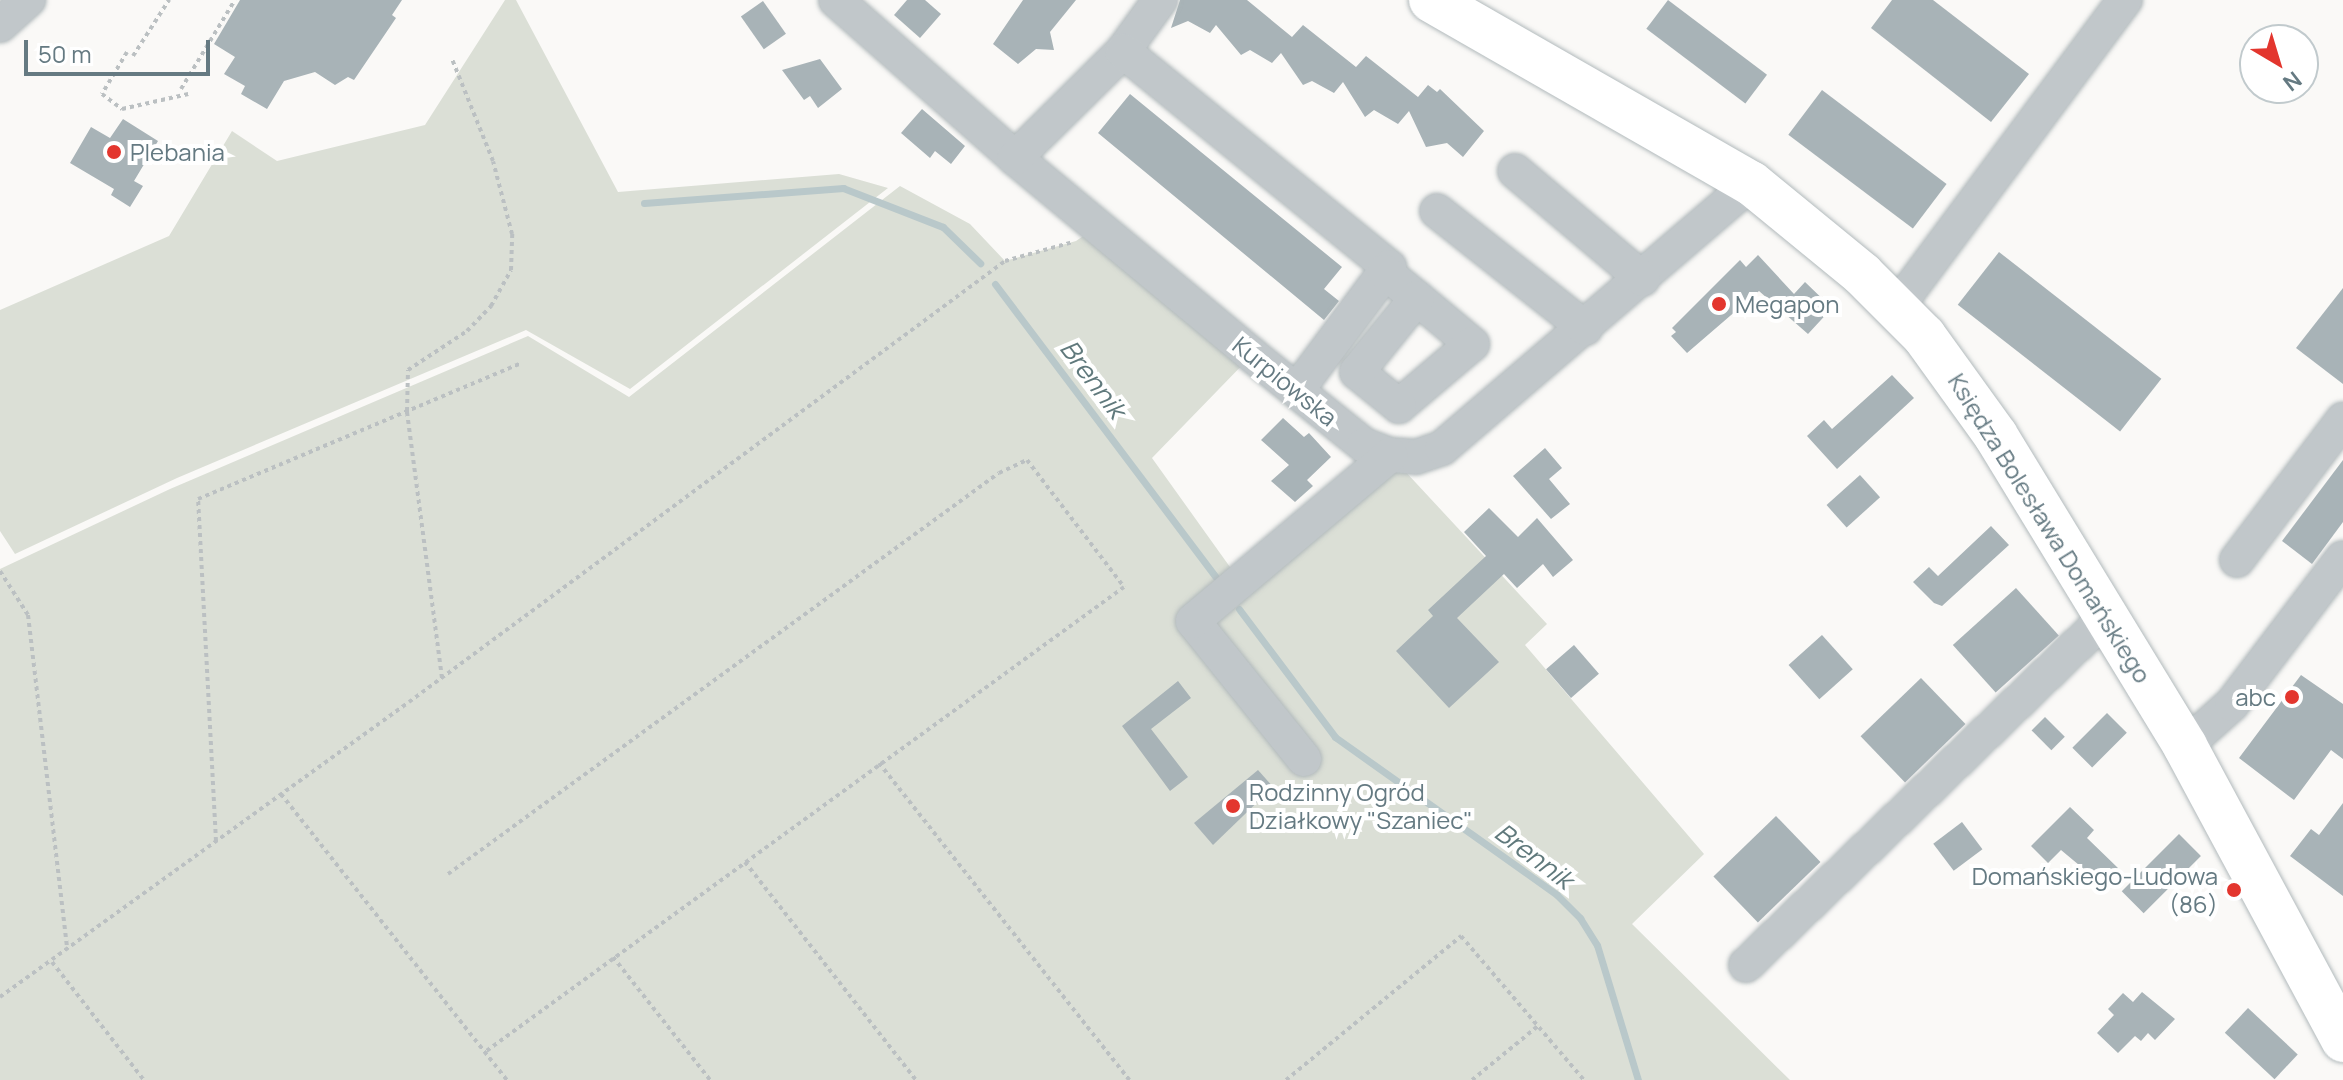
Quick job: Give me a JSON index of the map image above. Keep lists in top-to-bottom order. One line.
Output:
{"streets":{"main road":["Księdza Bolesława Domańskiego"],"street":["Kurpiowska"]},"water":["Brennik"],"places":["Plebania","Megapon","abc","Rodzinny Ogród Działkowy \"Szaniec\"","Domańskiego-Ludowa (86)"],"scale_bar":"50 m","north":"bottom right"}
